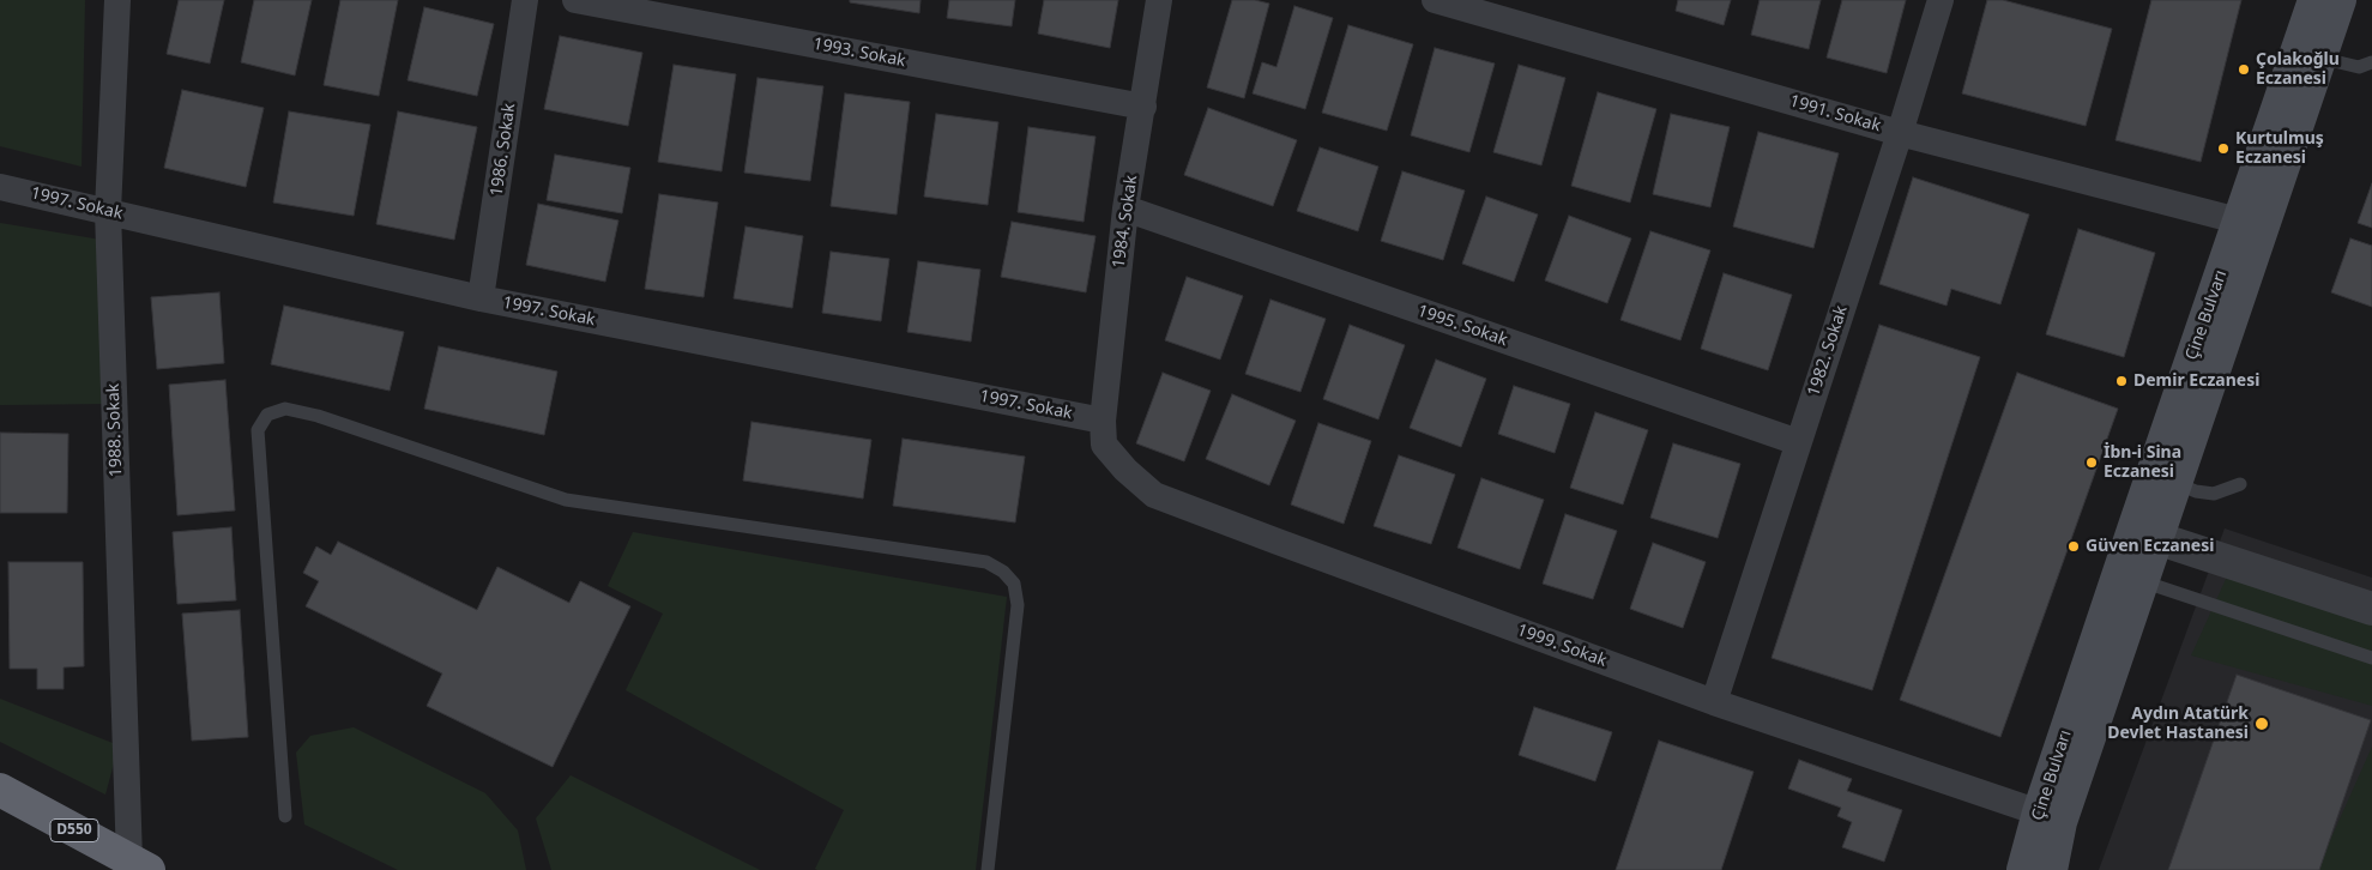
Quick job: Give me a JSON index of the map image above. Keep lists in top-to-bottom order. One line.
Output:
{"streets":{"highway":["D550"],"main road":["Çine Bulvarı"],"street":["1993. Sokak","1991. Sokak","1986. Sokak","1997. Sokak","1984. Sokak","1995. Sokak","1982. Sokak","1988. Sokak","1999. Sokak"]},"crossings":[["1993. Sokak","1984. Sokak"],["1991. Sokak","Çine Bulvarı"],["1991. Sokak","1982. Sokak"],["1986. Sokak","1997. Sokak"],["1997. Sokak","1984. Sokak"],["1997. Sokak","1988. Sokak"],["1997. Sokak","1999. Sokak"],["1984. Sokak","1995. Sokak"],["1984. Sokak","1999. Sokak"],["Çine Bulvarı","1999. Sokak"],["1995. Sokak","1982. Sokak"],["1982. Sokak","1999. Sokak"],["1988. Sokak","D550"]],"places":["Çolakoğlu Eczanesi","Kurtulmuş Eczanesi","Demir Eczanesi","İbn-i Sina Eczanesi","Güven Eczanesi","Aydın Atatürk Devlet Hastanesi"]}
